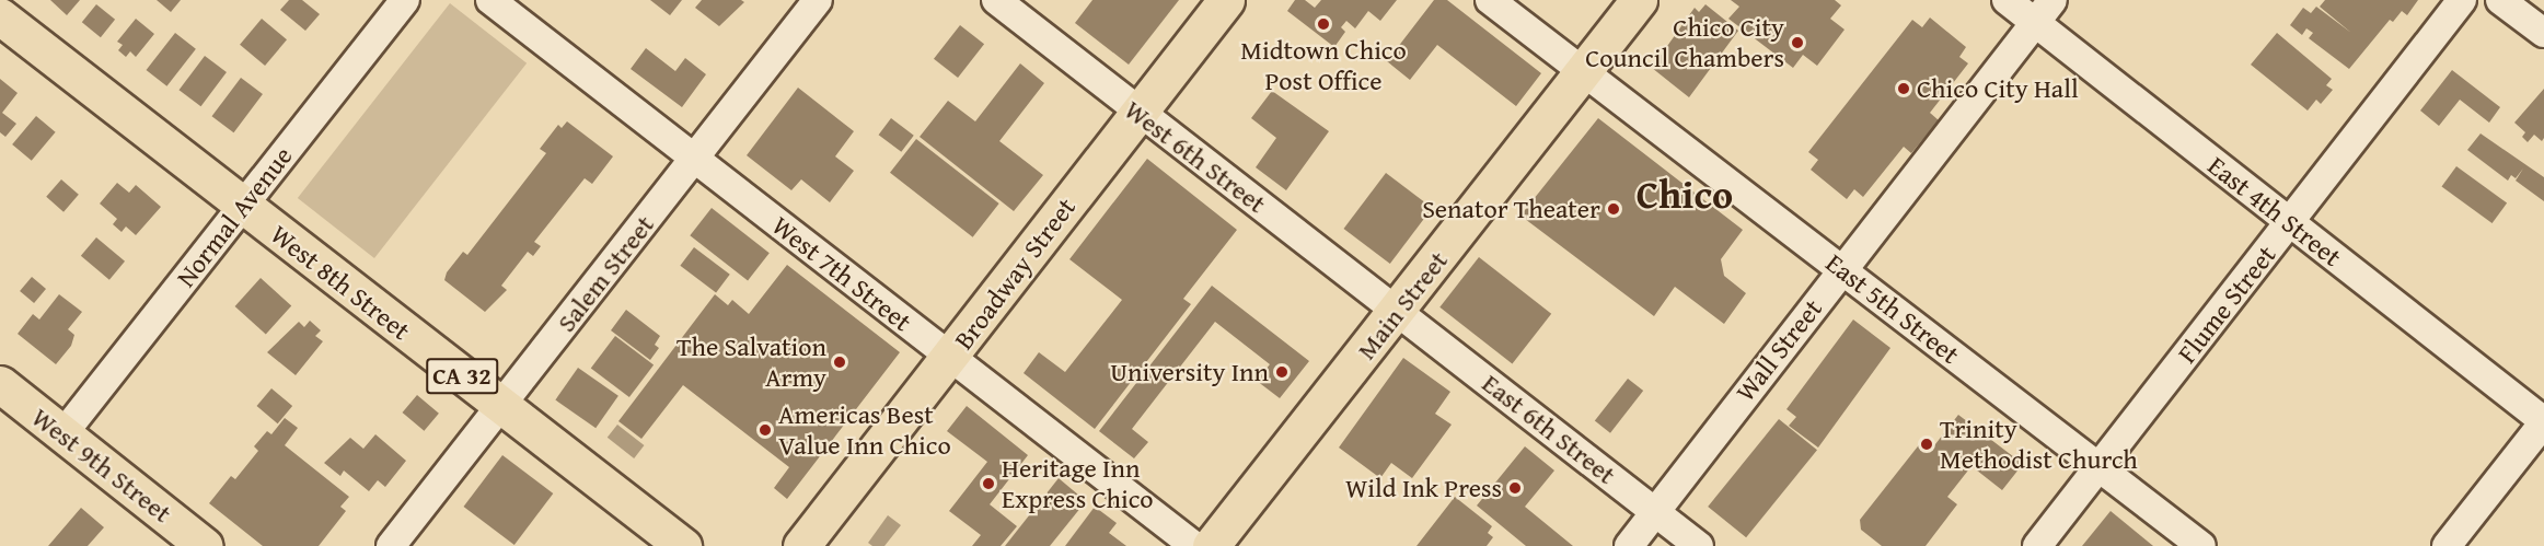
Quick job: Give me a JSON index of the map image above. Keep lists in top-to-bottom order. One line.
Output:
{"streets":{"main road":["Broadway Street","West 8th Street","Main Street","CA 32","West 9th Street"],"street":["West 6th Street","East 4th Street","Normal Avenue","Salem Street","West 7th Street","Flume Street","East 5th Street","Wall Street","East 6th Street"]},"crossings":[["West 6th Street","Broadway Street"],["West 6th Street","Main Street"],["West 6th Street","East 6th Street"],["East 4th Street","Flume Street"],["East 4th Street","Wall Street"],["Normal Avenue","West 8th Street"],["Normal Avenue","West 9th Street"],["Salem Street","West 7th Street"],["Salem Street","West 8th Street"],["West 7th Street","Broadway Street"],["Flume Street","East 5th Street"],["Main Street","East 5th Street"],["Main Street","East 6th Street"],["East 5th Street","Wall Street"],["Wall Street","East 6th Street"]],"districts":["Chico"],"places":["Midtown Chico Post Office","Chico City Council Chambers","Chico City Hall","Senator Theater","The Salvation Army","University Inn","Americas Best Value Inn Chico","Trinity Methodist Church","Heritage Inn Express Chico","Wild Ink Press"]}
